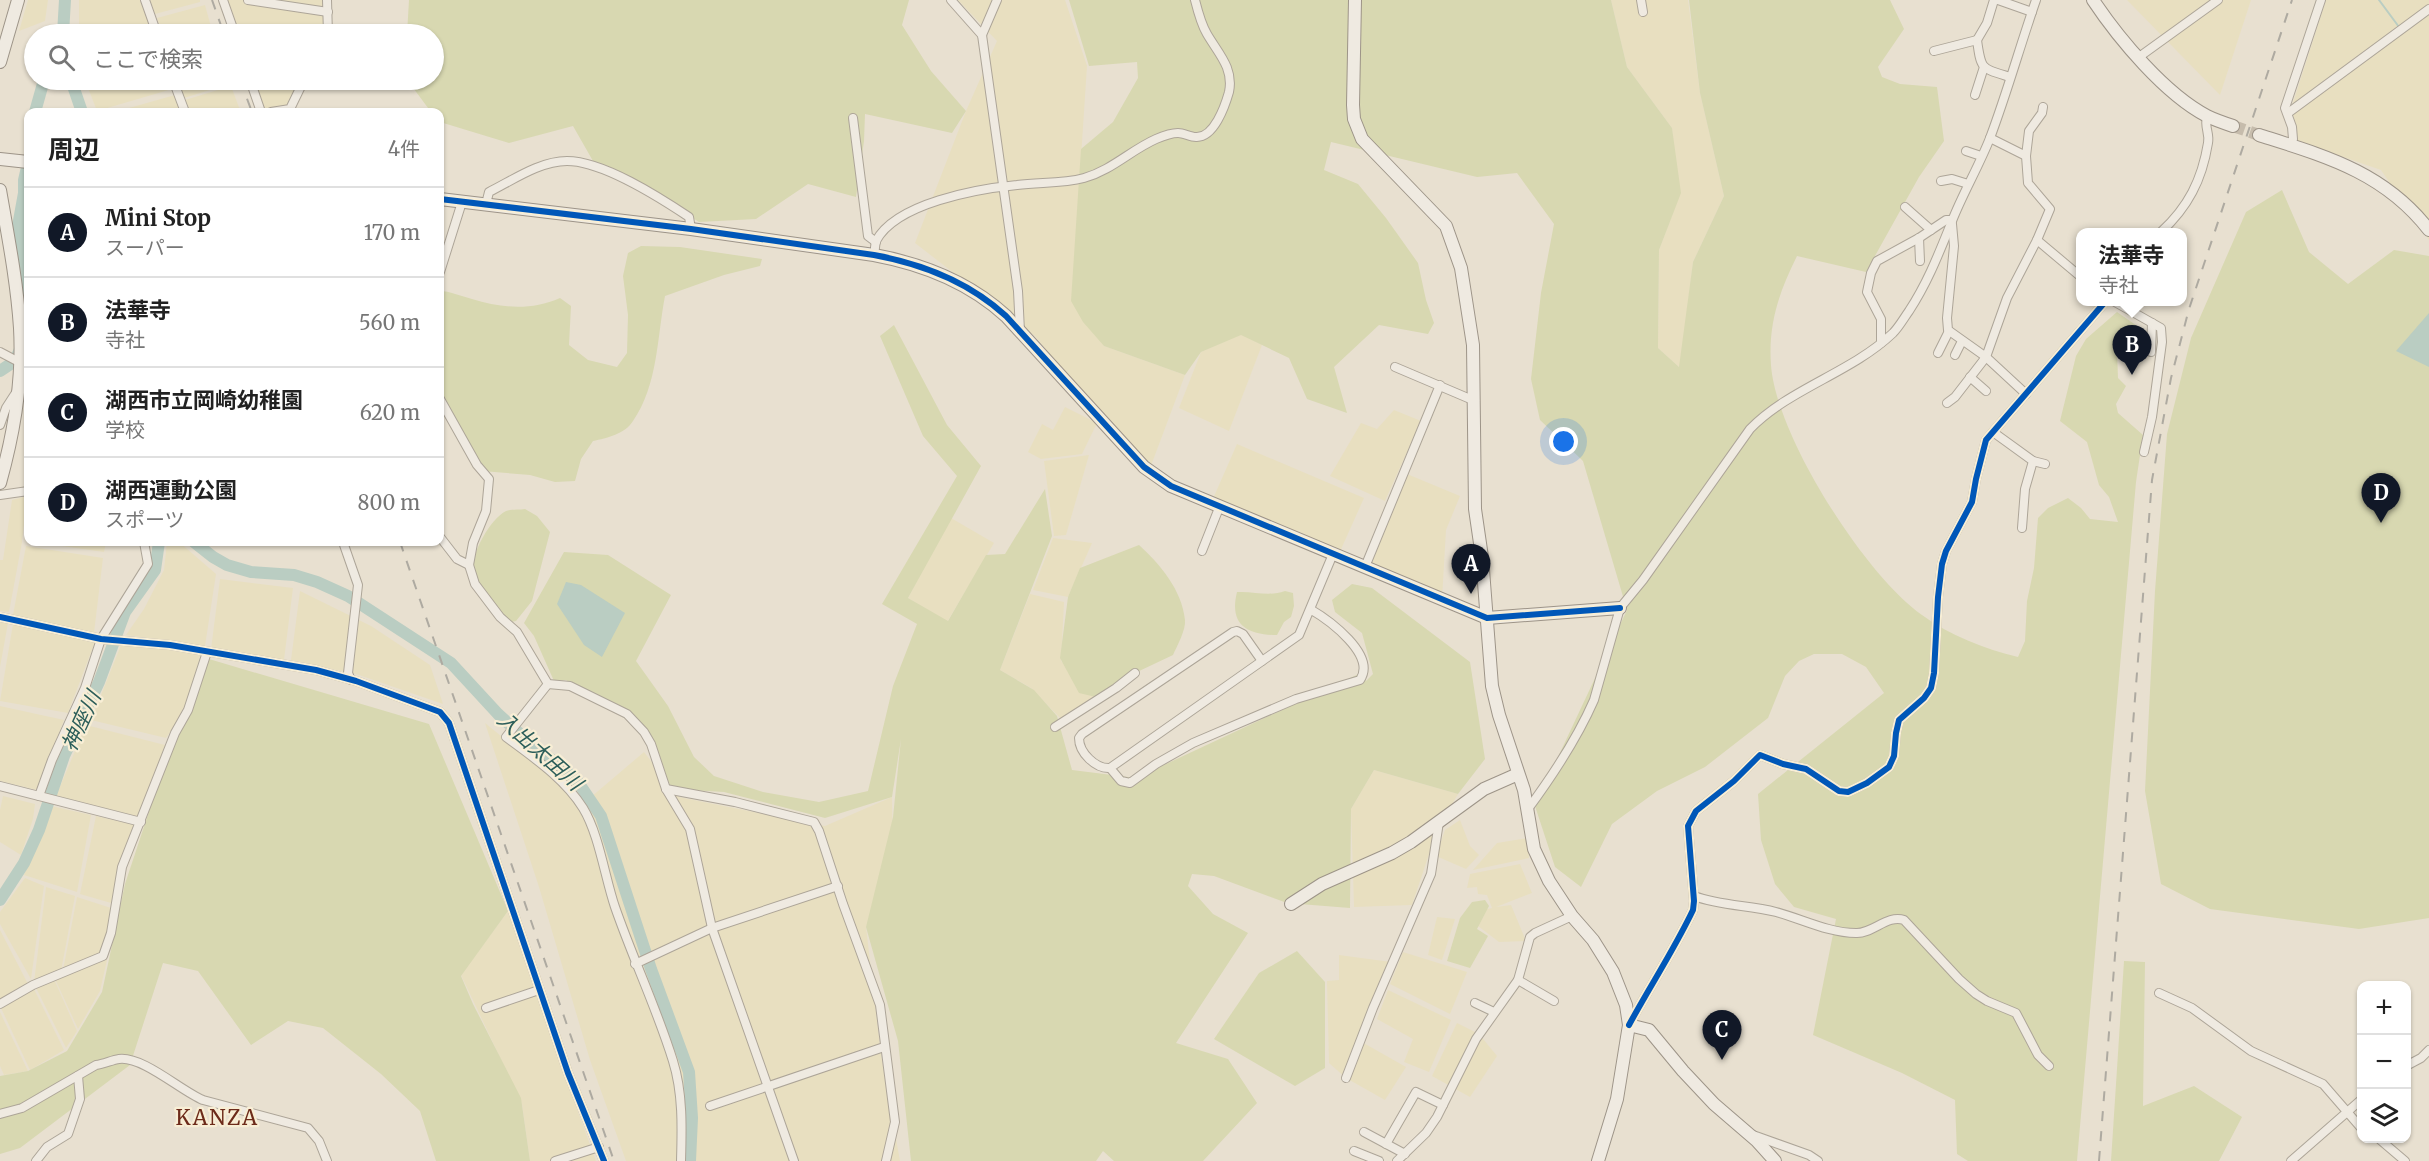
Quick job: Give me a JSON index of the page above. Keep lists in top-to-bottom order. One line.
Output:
{"districts":["KANZA"],"water":["神座川","入出太田川"],"page":{"search":"ここで検索","heading":["周辺","4件"],"list":[{"mark":"A","name":"Mini Stop","note":"スーパー","value":"170 m"},{"mark":"B","name":"法華寺","note":"寺社","value":"560 m"},{"mark":"C","name":"湖西市立岡崎幼稚園","note":"学校","value":"620 m"},{"mark":"D","name":"湖西運動公園","note":"スポーツ","value":"800 m"}],"popup":["法華寺","寺社"],"pins":["B","D","A","C"],"map_buttons":["+","−"]}}
